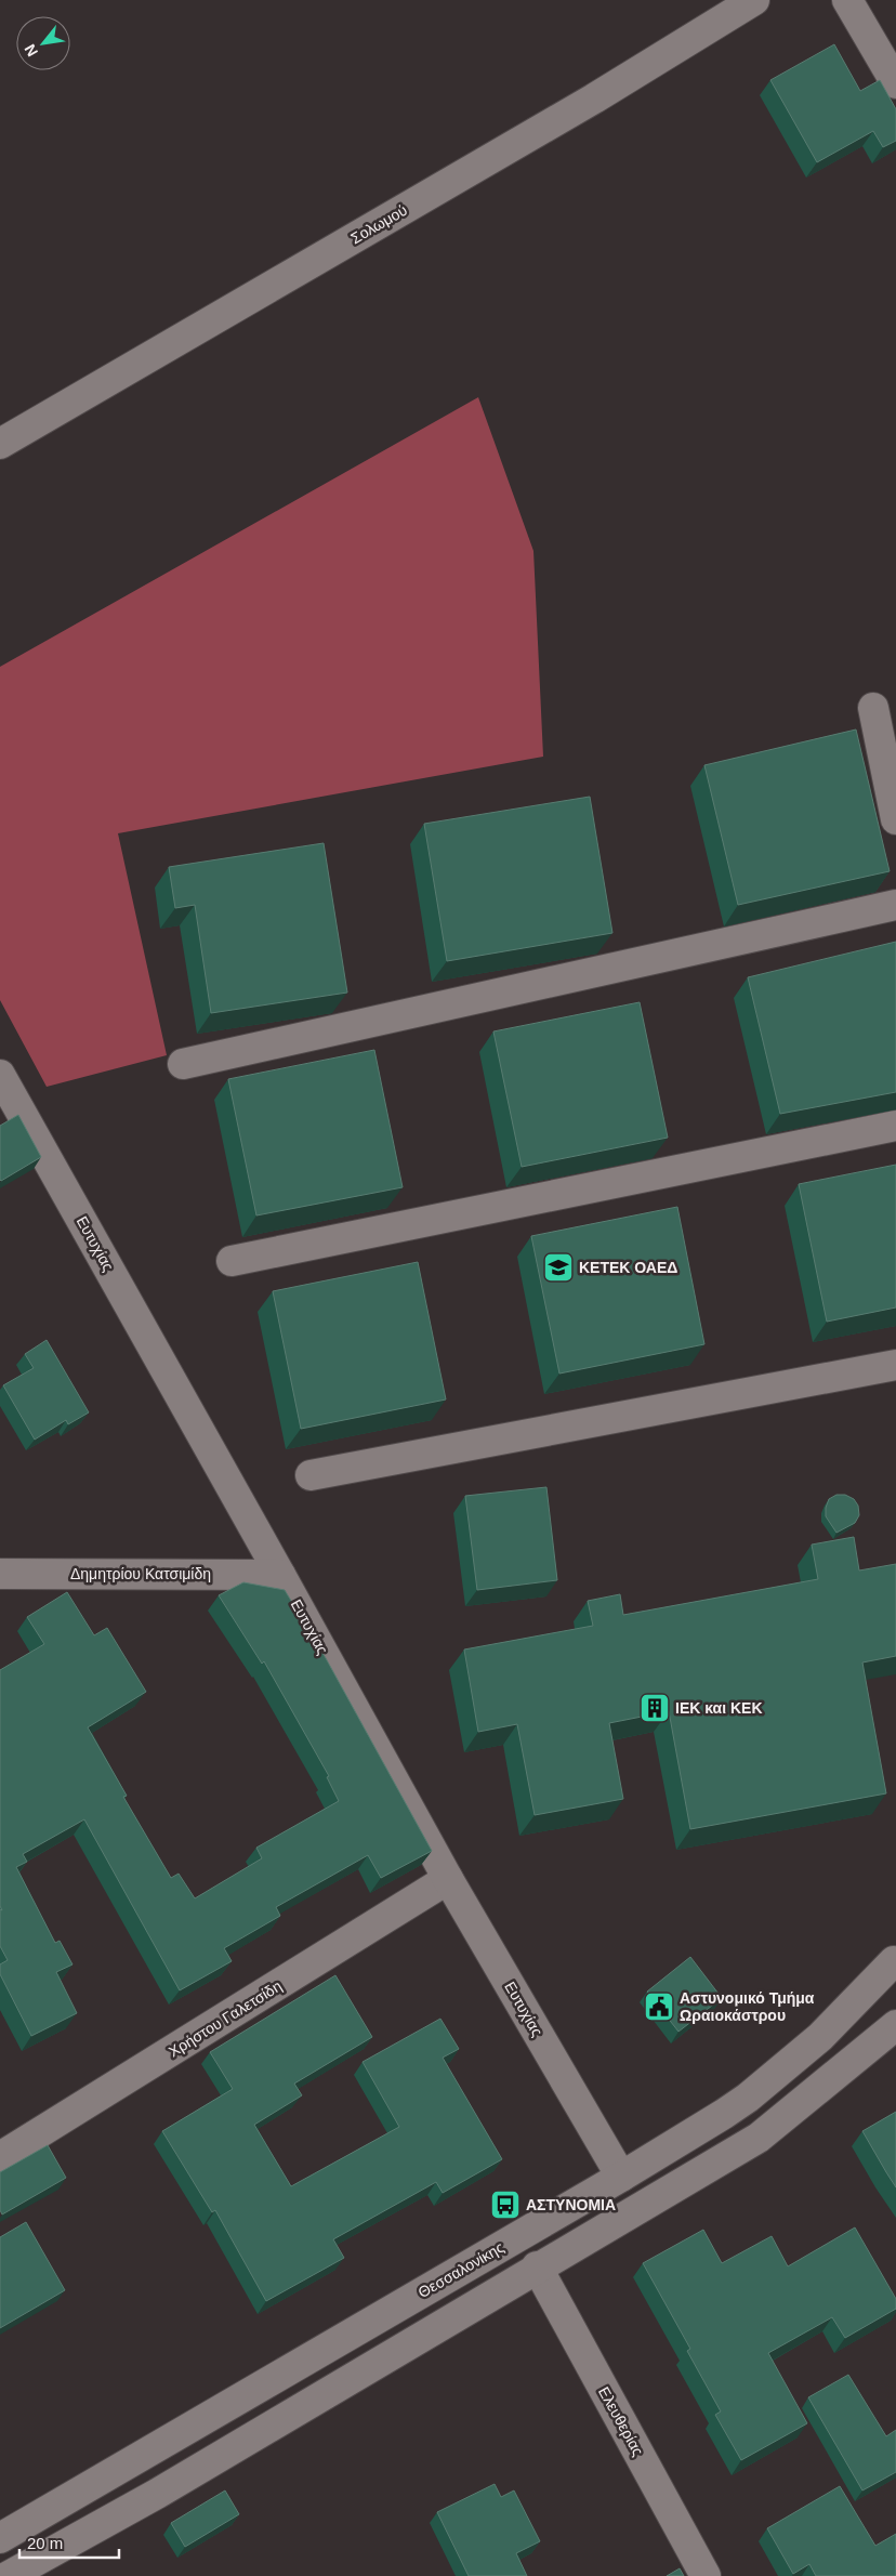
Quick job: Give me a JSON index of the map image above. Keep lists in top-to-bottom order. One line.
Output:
{"streets":{"street":["Σολωμού","Ευτυχίας","Δημητρίου Κατσιμίδη","Χρήστου Γαλετσίδη","Θεσσαλονίκης","Ελευθερίας"]},"crossings":[["Ευτυχίας","Δημητρίου Κατσιμίδη"],["Ευτυχίας","Χρήστου Γαλετσίδη"],["Ευτυχίας","Θεσσαλονίκης"]],"places":{"school or university":["ΚΕΤΕΚ ΟΑΕΔ"],"building":["ΙΕΚ και ΚΕΚ"],"public building":["Αστυνομικό Τμήμα Ωραιοκάστρου"],"bus stop":["ΑΣΤΥΝΟΜΙΑ"]},"scale_bar":"20 m","north":"bottom left"}
